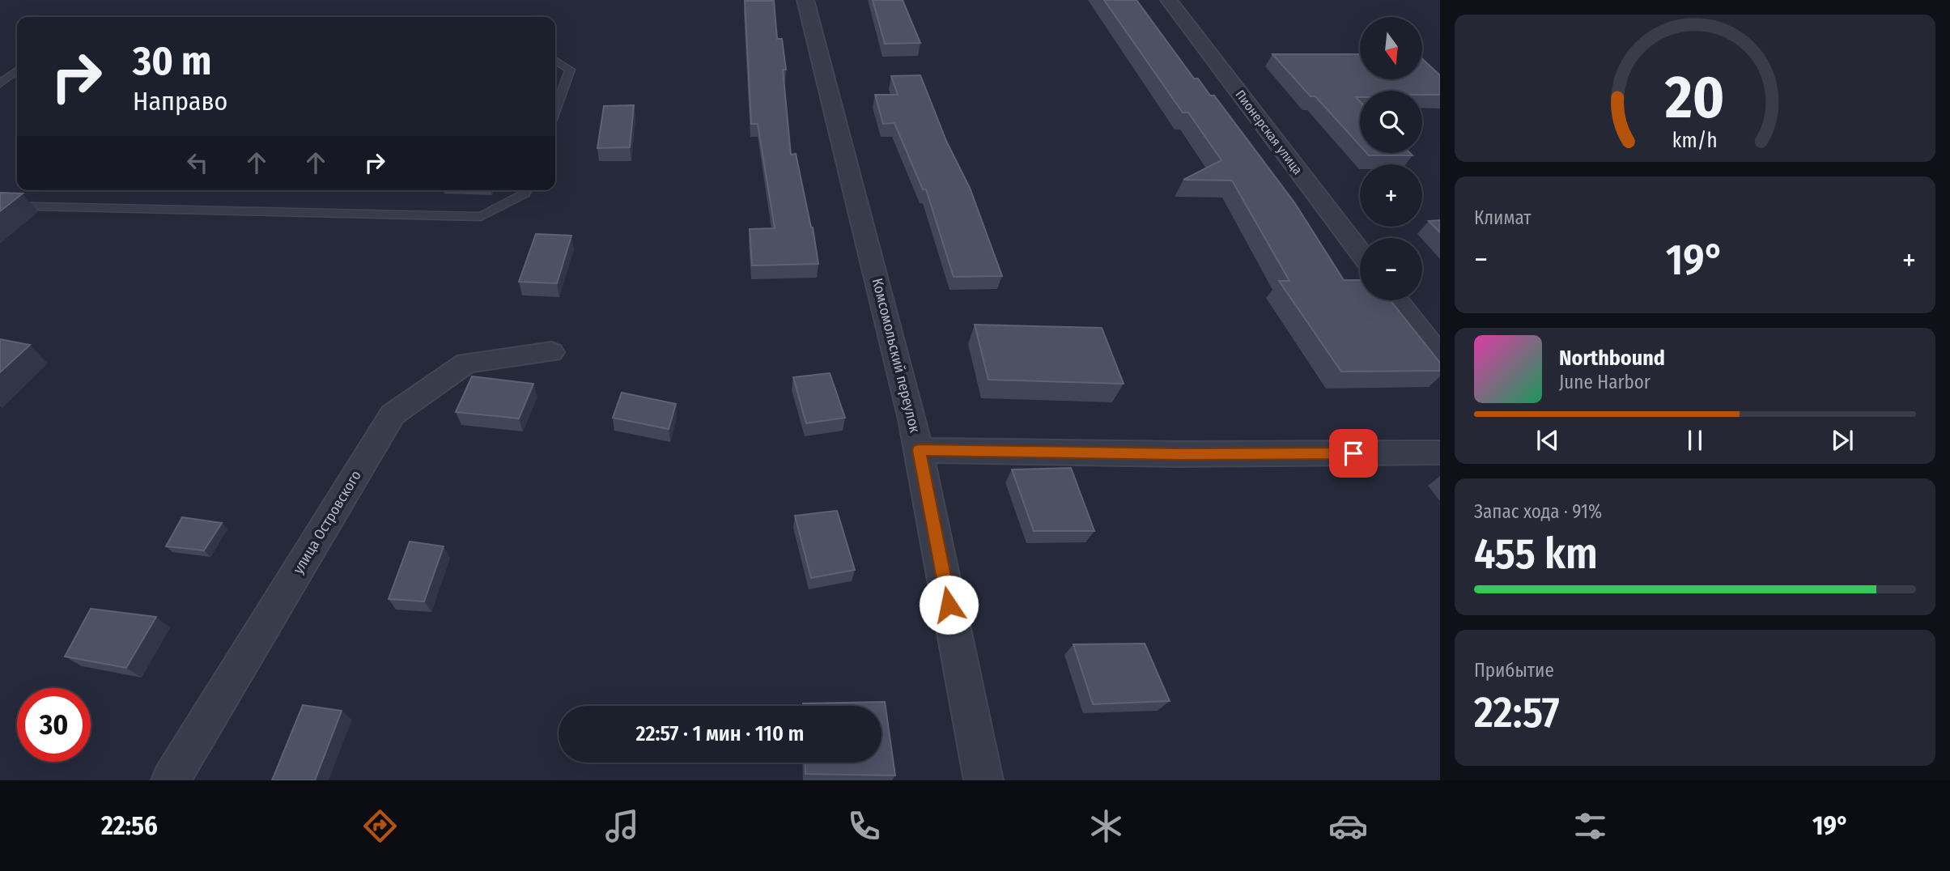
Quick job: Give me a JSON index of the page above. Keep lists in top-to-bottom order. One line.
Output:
{"streets":{"street":["Пионерская улица","Комсомольский переулок","улица Островского"]},"north":"bottom","page":{"map_buttons":["+","−"],"turn":["30 m","Направо"],"tile":["Климат",["Запас хода · 91%","455 km"],["Прибытие","22:57"]],"heat":["−","19°","+"],"song":["Northbound","June Harbor"],"limit":"30","trip":"22:57 · 1 мин · 110 m","tabs":["22:56","19°"],"gauge":["20","km/h"]}}
